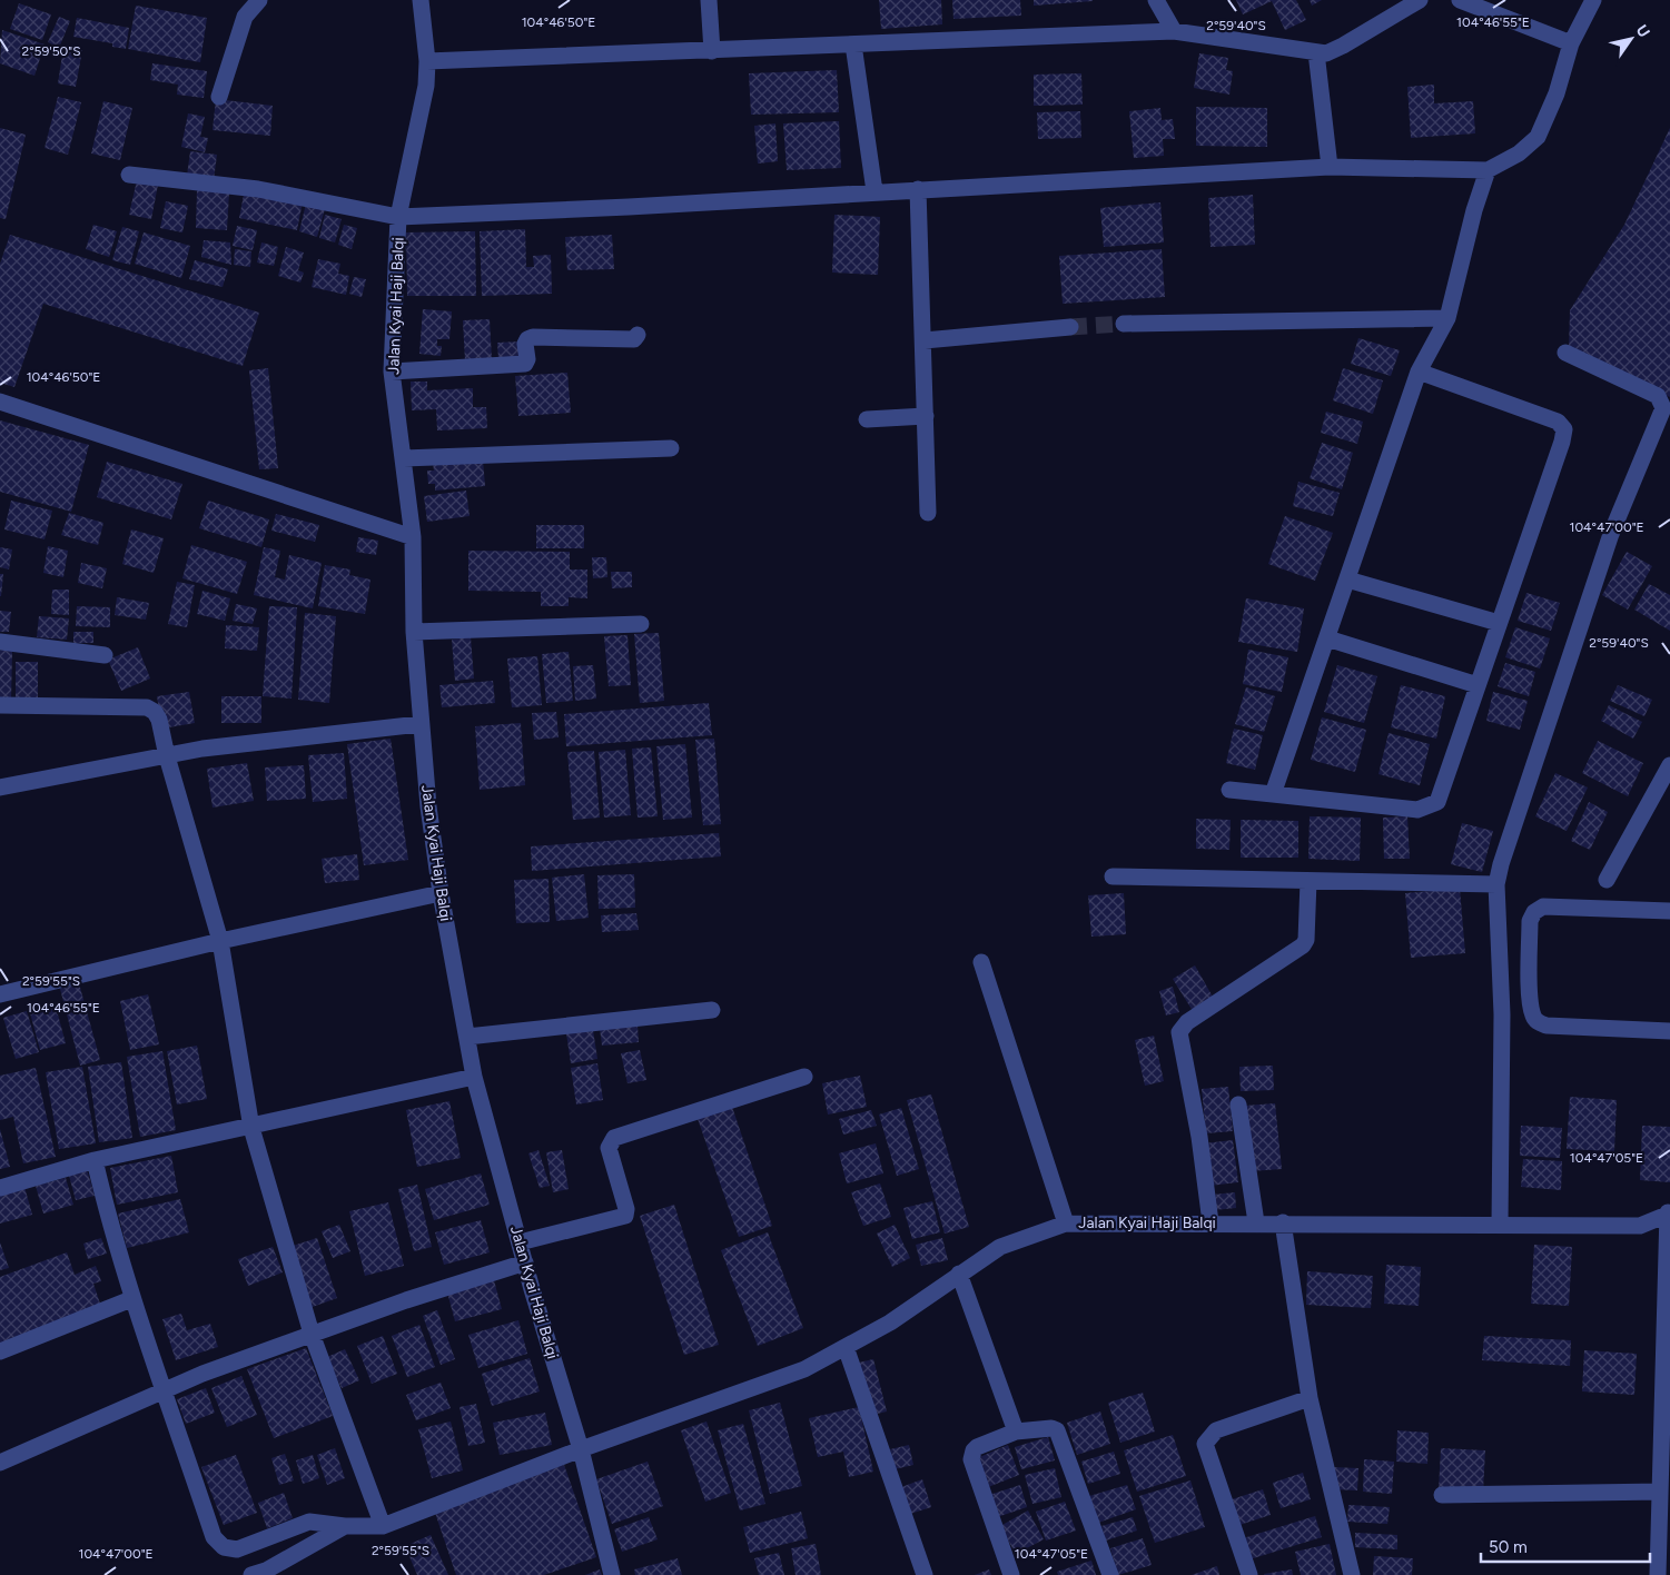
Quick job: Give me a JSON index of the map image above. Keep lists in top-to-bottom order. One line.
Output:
{"streets":{"street":["Jalan Kyai Haji Balqi"]},"scale_bar":"50 m","north":"top right","coordinates":["104°46'50\"E","104°46'55\"E","2°59'40\"S","2°59'50\"S","104°47'00\"E","2°59'55\"S","104°47'05\"E"]}
